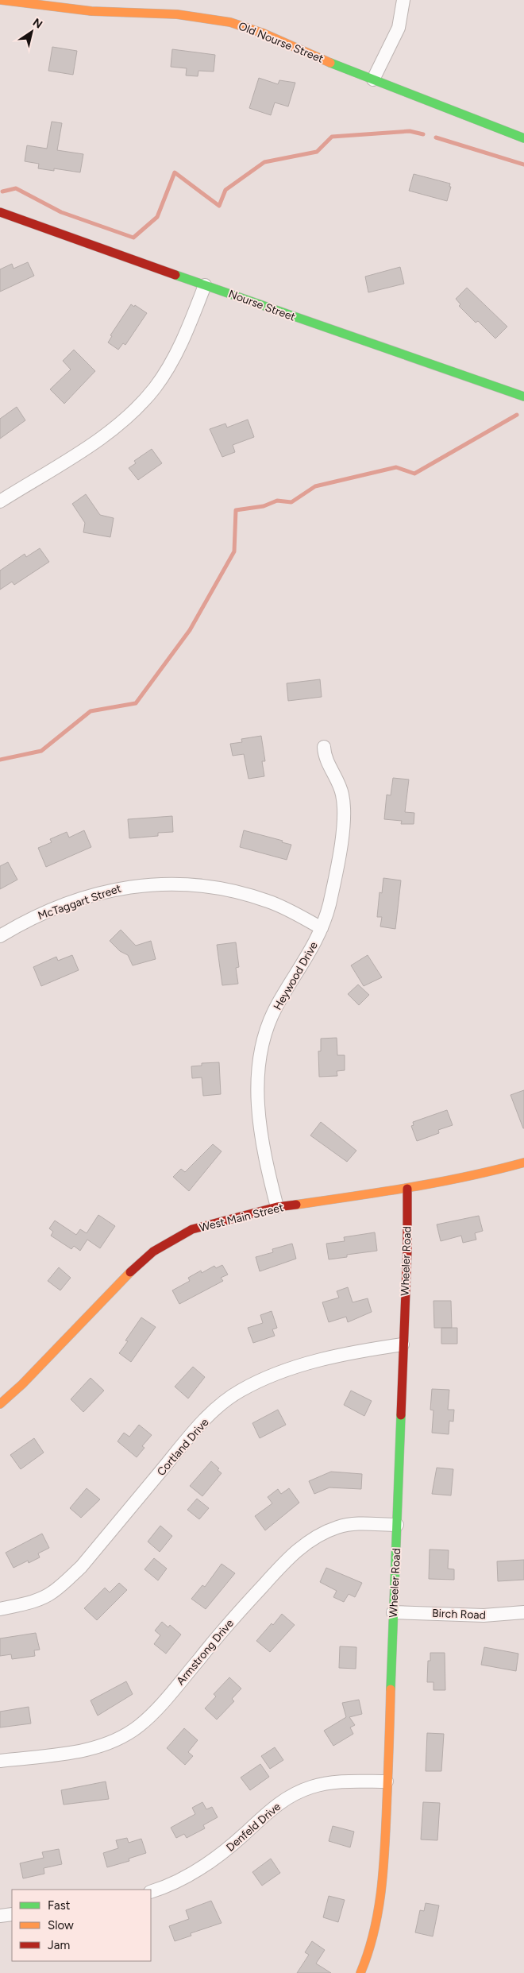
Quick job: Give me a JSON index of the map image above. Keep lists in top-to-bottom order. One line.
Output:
{"streets":{"street":["Old Nourse Street","Nourse Street","McTaggart Street","Heywood Drive","West Main Street","Wheeler Road","Cortland Drive","Birch Road","Armstrong Drive","Denfeld Drive"]},"crossings":[["McTaggart Street","Heywood Drive"],["Heywood Drive","West Main Street"],["West Main Street","Wheeler Road"],["Wheeler Road","Cortland Drive"],["Wheeler Road","Birch Road"],["Wheeler Road","Armstrong Drive"],["Wheeler Road","Denfeld Drive"]],"legend":["Fast","Slow","Jam"],"north":"top right"}
